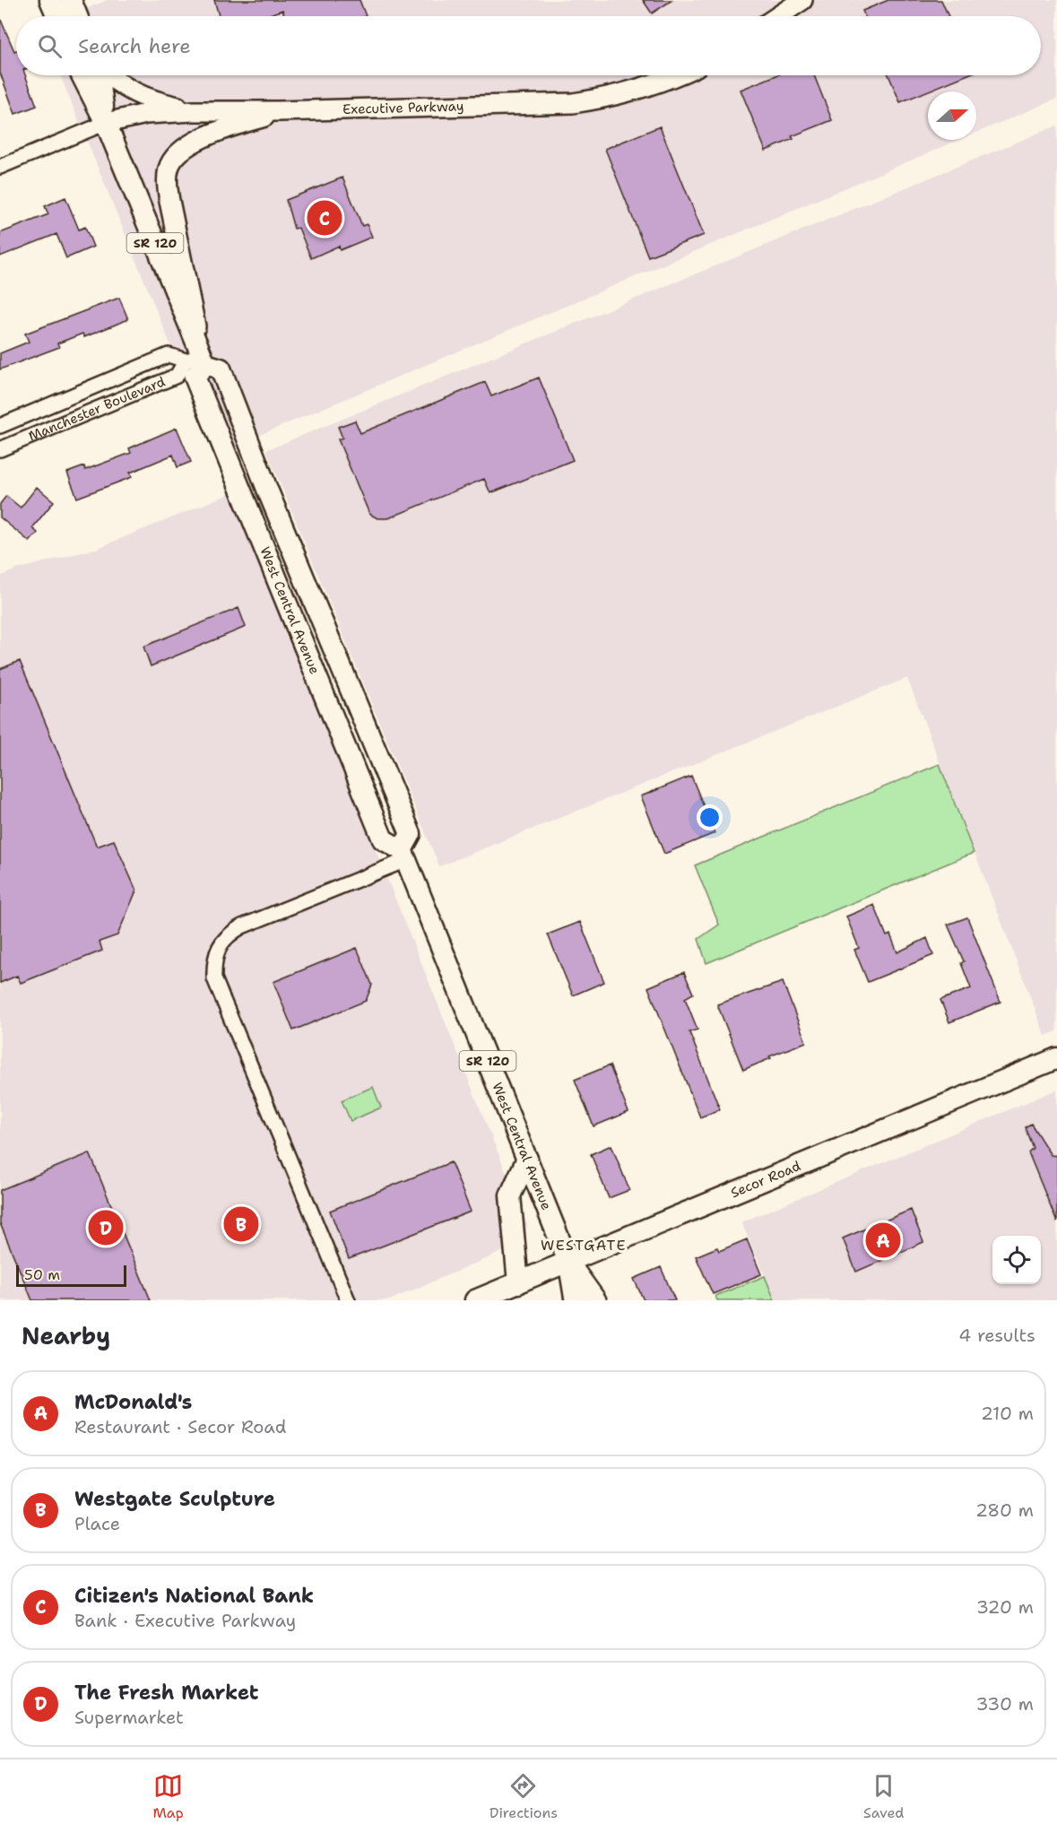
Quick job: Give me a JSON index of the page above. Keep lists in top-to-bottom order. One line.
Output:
{"streets":{"main road":["SR 120","West Central Avenue","Secor Road"],"street":["Executive Parkway","Manchester Boulevard"]},"crossings":[["Executive Parkway","SR 120"],["SR 120","Manchester Boulevard"],["SR 120","West Central Avenue"],["Manchester Boulevard","West Central Avenue"],["West Central Avenue","Secor Road"]],"districts":["WESTGATE"],"scale_bar":"50 m","north":"right","page":{"search":"Search here","pins":["C","B","D","A"],"scale":"50 m","heading":["Nearby","4 results"],"list":[{"mark":"A","name":"McDonald's","note":"Restaurant · Secor Road","value":"210 m"},{"mark":"B","name":"Westgate Sculpture","note":"Place","value":"280 m"},{"mark":"C","name":"Citizen's National Bank","note":"Bank · Executive Parkway","value":"320 m"},{"mark":"D","name":"The Fresh Market","note":"Supermarket","value":"330 m"}],"nav":["Map","Directions","Saved"]}}
